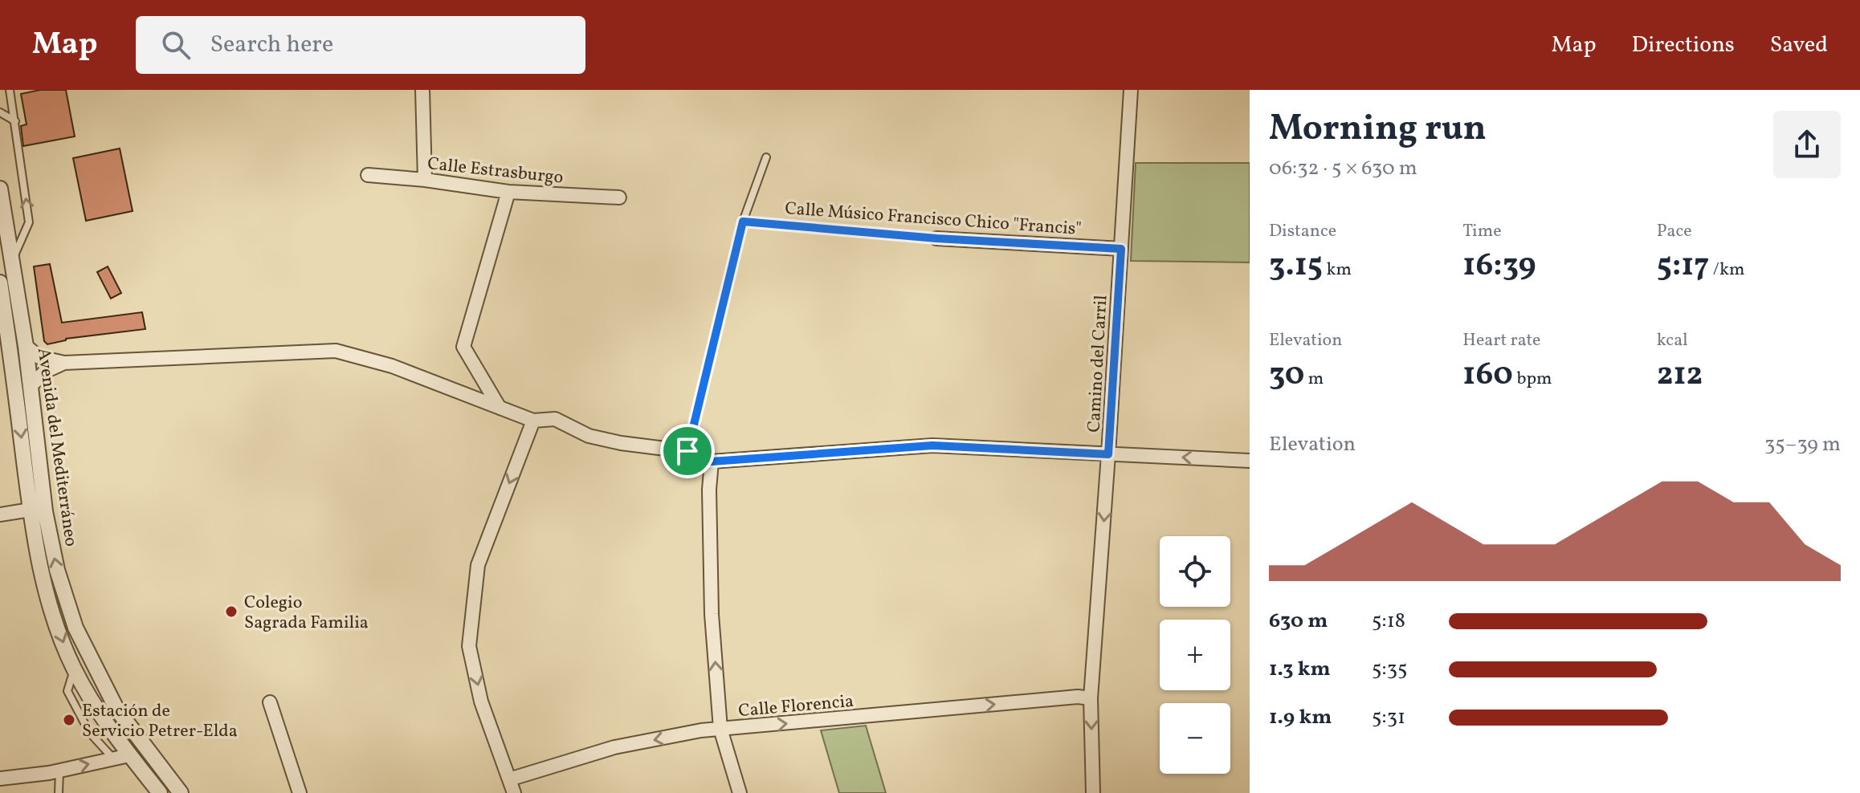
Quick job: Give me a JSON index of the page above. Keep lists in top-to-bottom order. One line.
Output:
{"streets":{"street":["Calle Estrasburgo","Calle Músico Francisco Chico \"Francis\"","Camino del Carril","Avenida del Mediterráneo","Calle Florencia"]},"crossings":[["Calle Músico Francisco Chico \"Francis\"","Camino del Carril"],["Camino del Carril","Calle Florencia"]],"one_way":["Camino del Carril"],"places":["Colegio Sagrada Familia","Estación de Servicio Petrer-Elda"],"page":{"header":"Map","search":"Search here","nav":["Map","Directions","Saved"],"heading":["Morning run","06:32 · 5 × 630 m"],"stats":[["Distance","3.15 km"],["Time","16:39"],["Pace","5:17 /km"],["Elevation","30 m"],["Heart rate","160 bpm"],["kcal","212"]],"chart":["Elevation","35–39 m"],"map_buttons":["+","−"],"list":[{"name":"630 m","note":"5:18"},{"name":"1.3 km","note":"5:35"},{"name":"1.9 km","note":"5:31"}]}}
